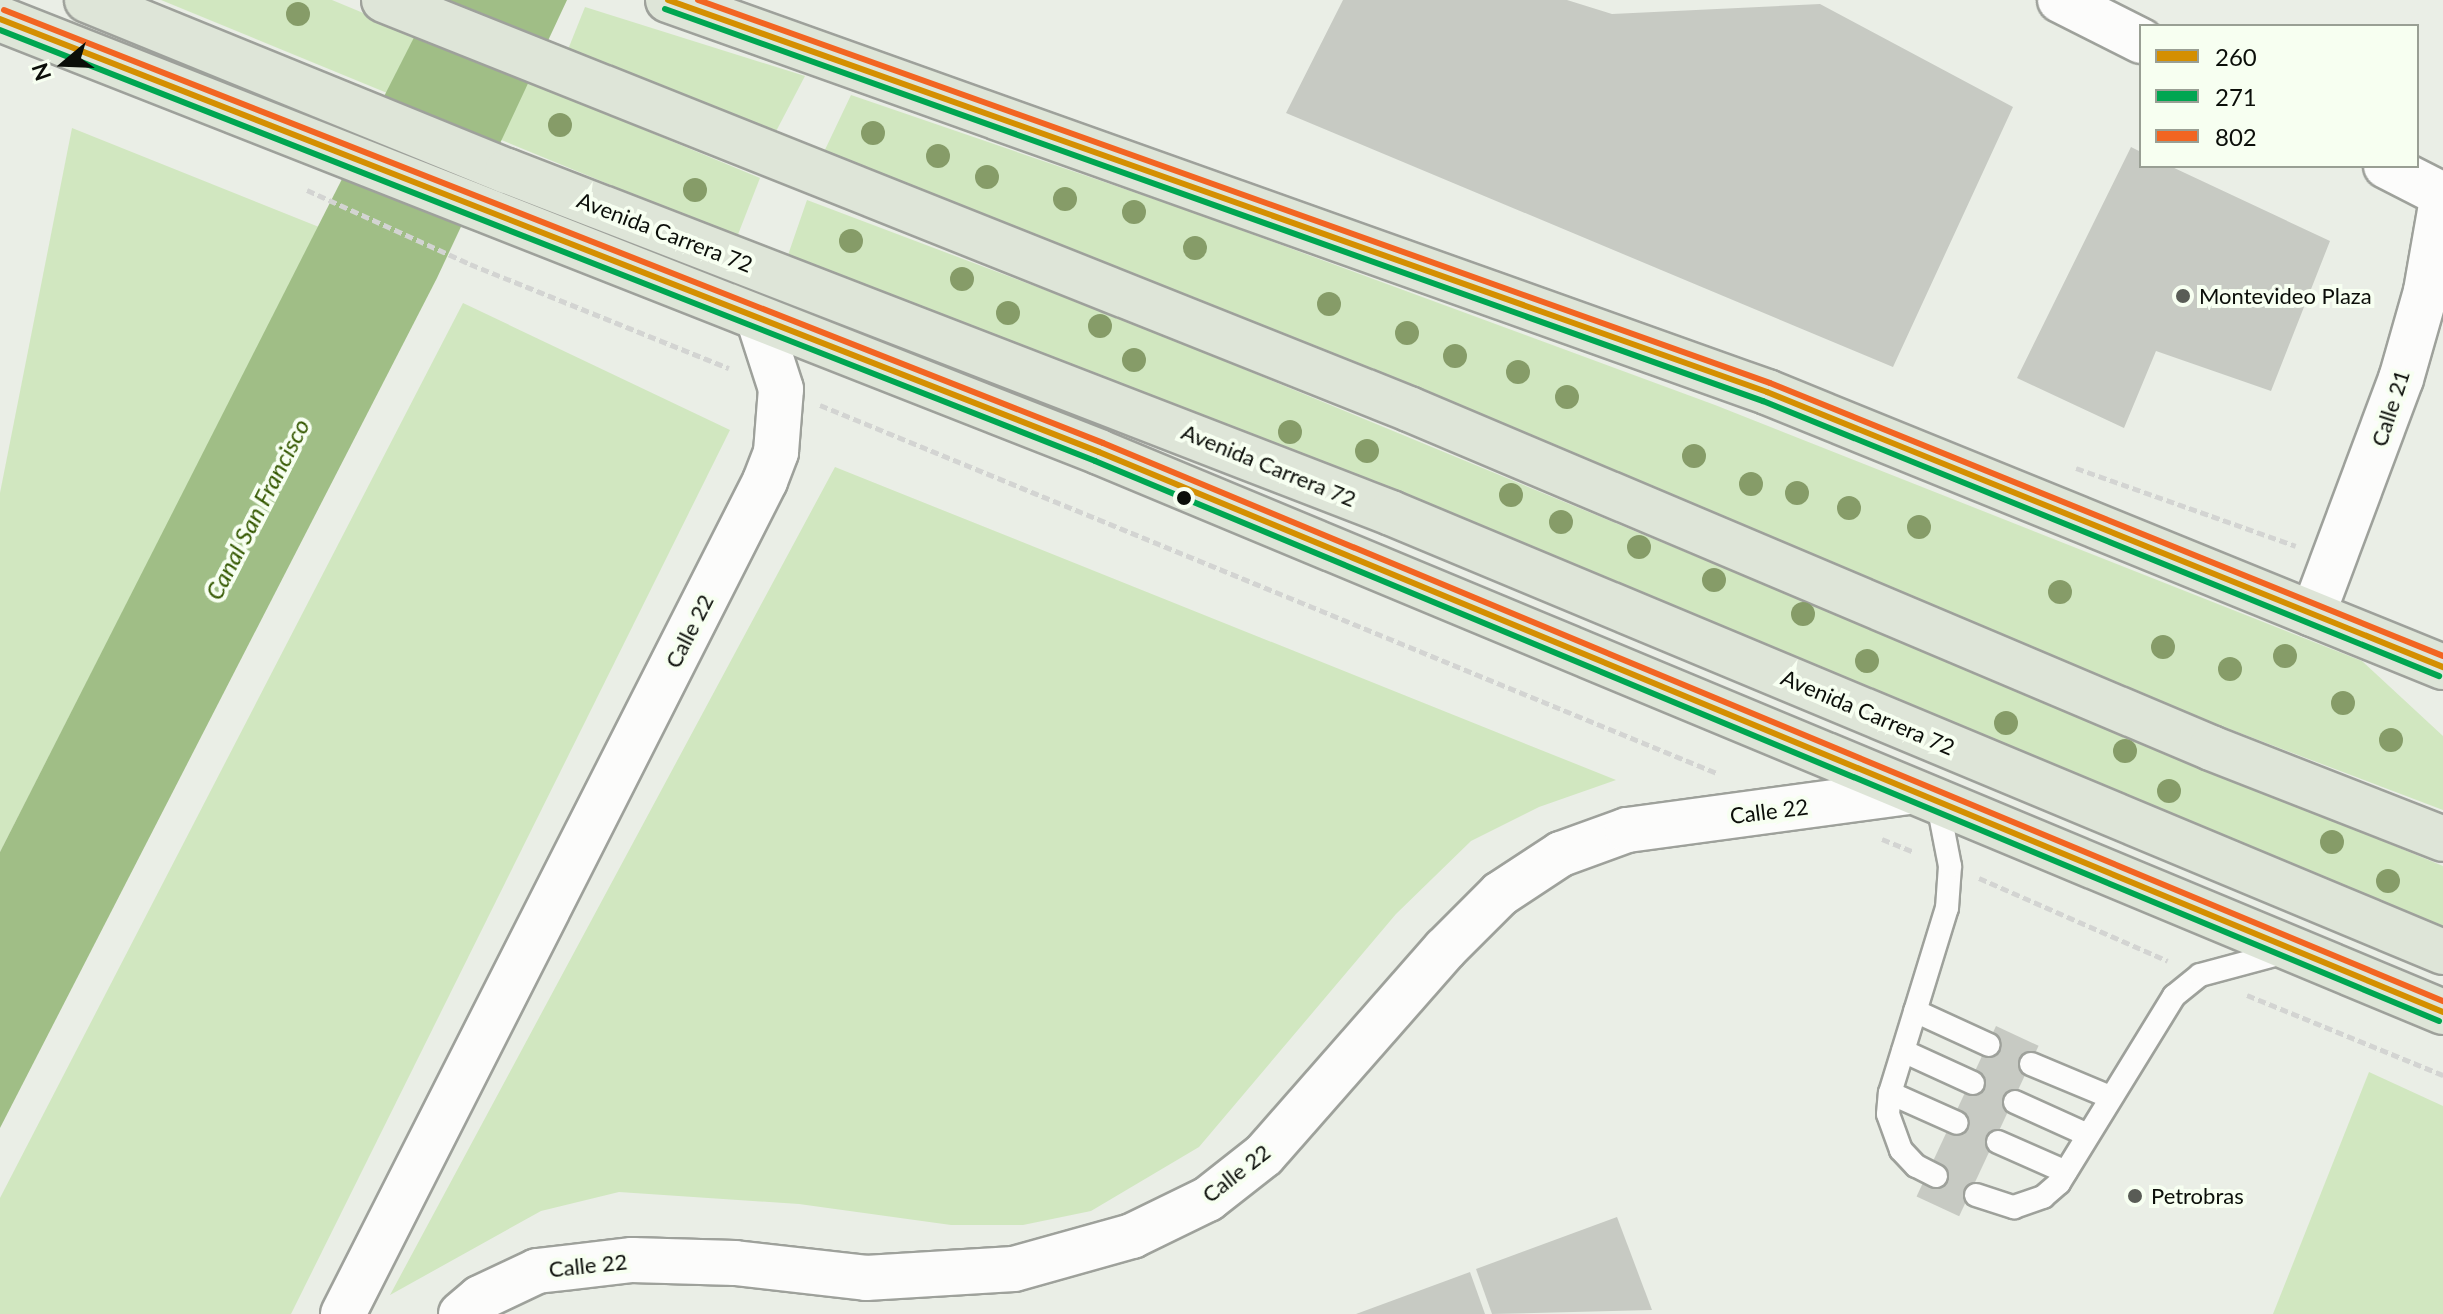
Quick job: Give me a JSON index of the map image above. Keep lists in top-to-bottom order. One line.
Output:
{"streets":{"highway":["Avenida Carrera 72"],"street":["Calle 21","Calle 22"]},"crossings":[["Avenida Carrera 72","Calle 22"]],"water":["Canal San Francisco"],"places":["Montevideo Plaza","Petrobras"],"lines":["transit line 260","transit line 802","transit line 271"],"legend":["260","271","802"],"north":"left"}
